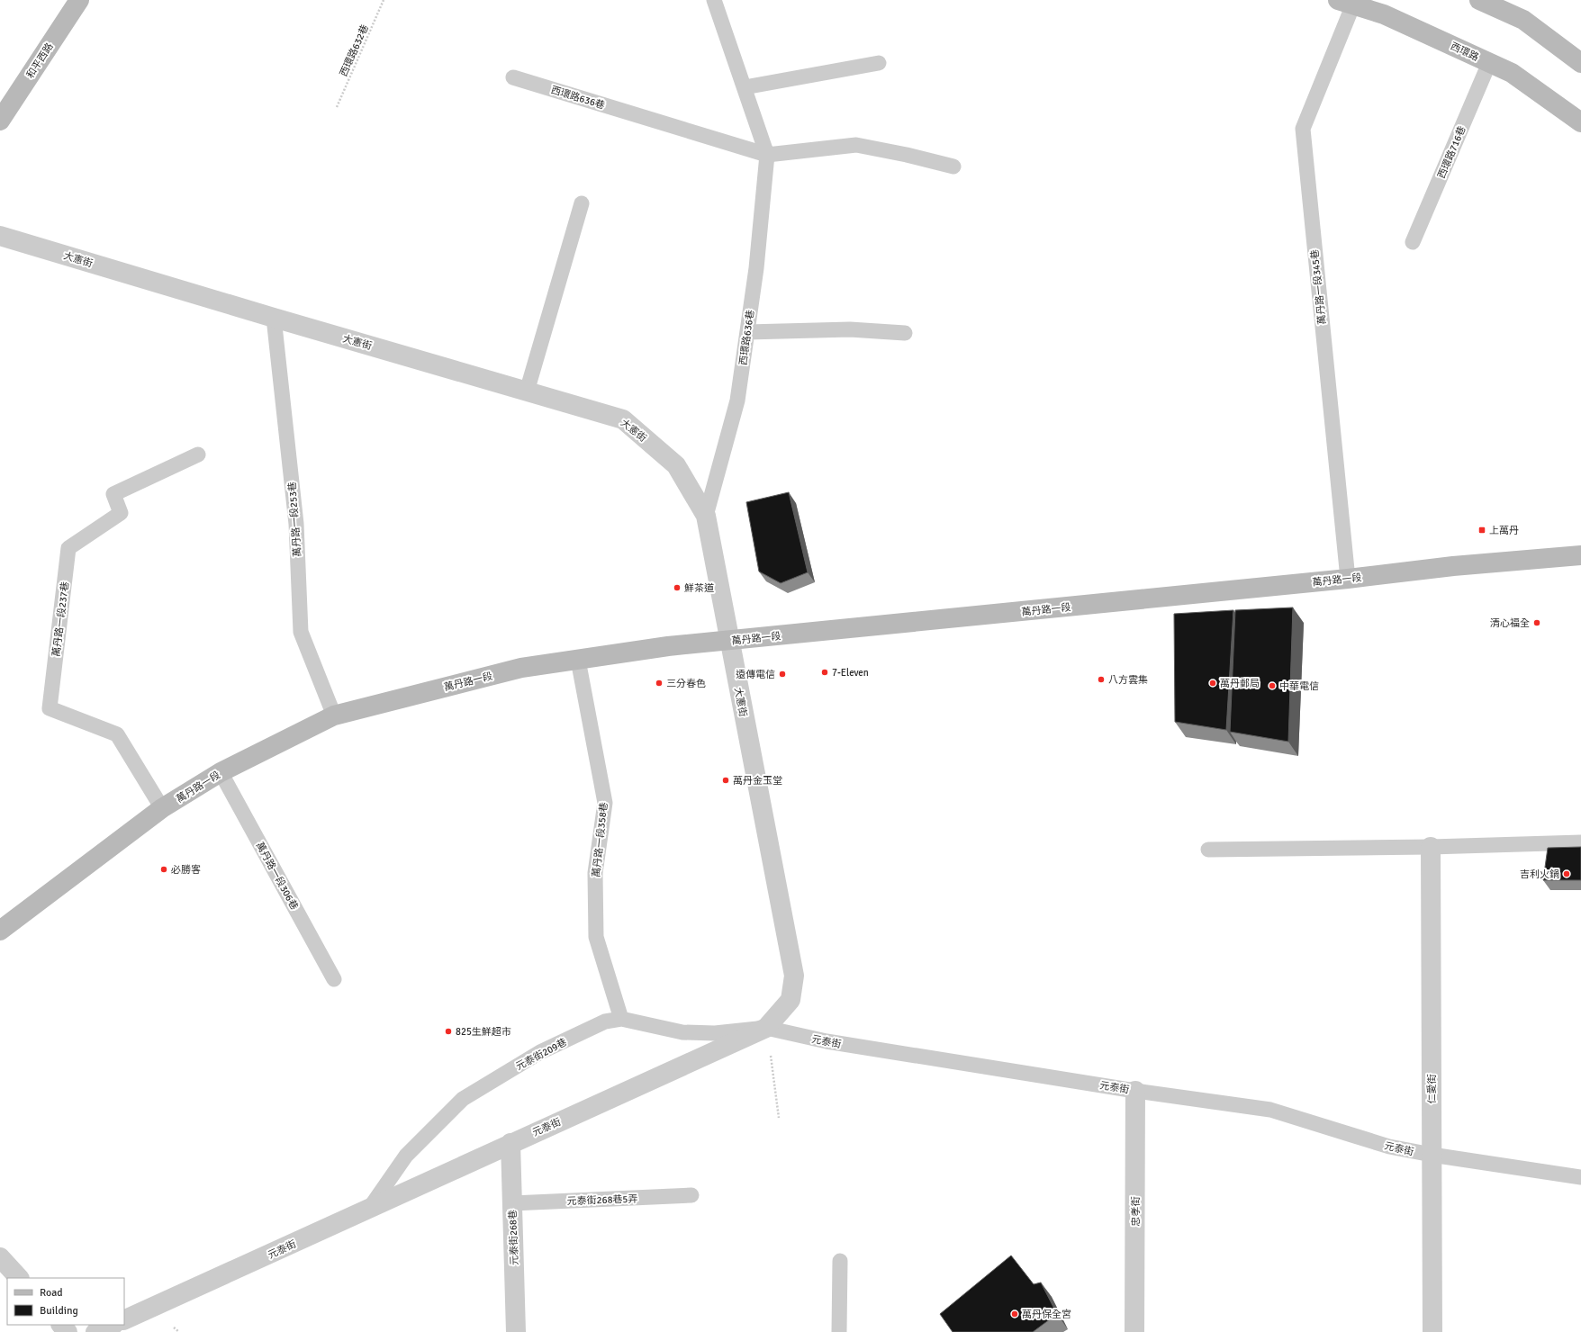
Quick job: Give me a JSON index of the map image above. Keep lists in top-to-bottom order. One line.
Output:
{"streets":{"main road":["西環路","和平西路","萬丹路一段"],"street":["大憲街","元泰街","仁愛街","忠孝街","元泰街268巷"],"lane":["西環路636巷","西環路716巷","萬丹路一段345巷","萬丹路一段253巷","萬丹路一段237巷","萬丹路一段358巷","萬丹路一段306巷","元泰街209巷","元泰街268巷5弄"],"path":["西環路632巷"]},"crossings":[["西環路","西環路716巷"],["西環路","萬丹路一段345巷"],["西環路636巷","大憲街"],["大憲街","萬丹路一段253巷"],["大憲街","萬丹路一段"],["大憲街","元泰街"],["大憲街","元泰街209巷"],["萬丹路一段345巷","萬丹路一段"],["萬丹路一段253巷","萬丹路一段"],["萬丹路一段","萬丹路一段237巷"],["萬丹路一段","萬丹路一段358巷"],["萬丹路一段","萬丹路一段306巷"],["萬丹路一段358巷","元泰街209巷"],["元泰街","元泰街209巷"],["元泰街","仁愛街"],["元泰街","忠孝街"],["元泰街","元泰街268巷"],["元泰街268巷5弄","元泰街268巷"]],"places":{"transit":["上萬丹"],"other":["鮮茶道","清心福全","7-Eleven","遠傳電信","八方雲集","三分春色","萬丹郵局","中華電信","萬丹金玉堂","必勝客","吉利火鍋","825生鮮超市","萬丹保全宮"]},"legend":["Road","Building"]}
